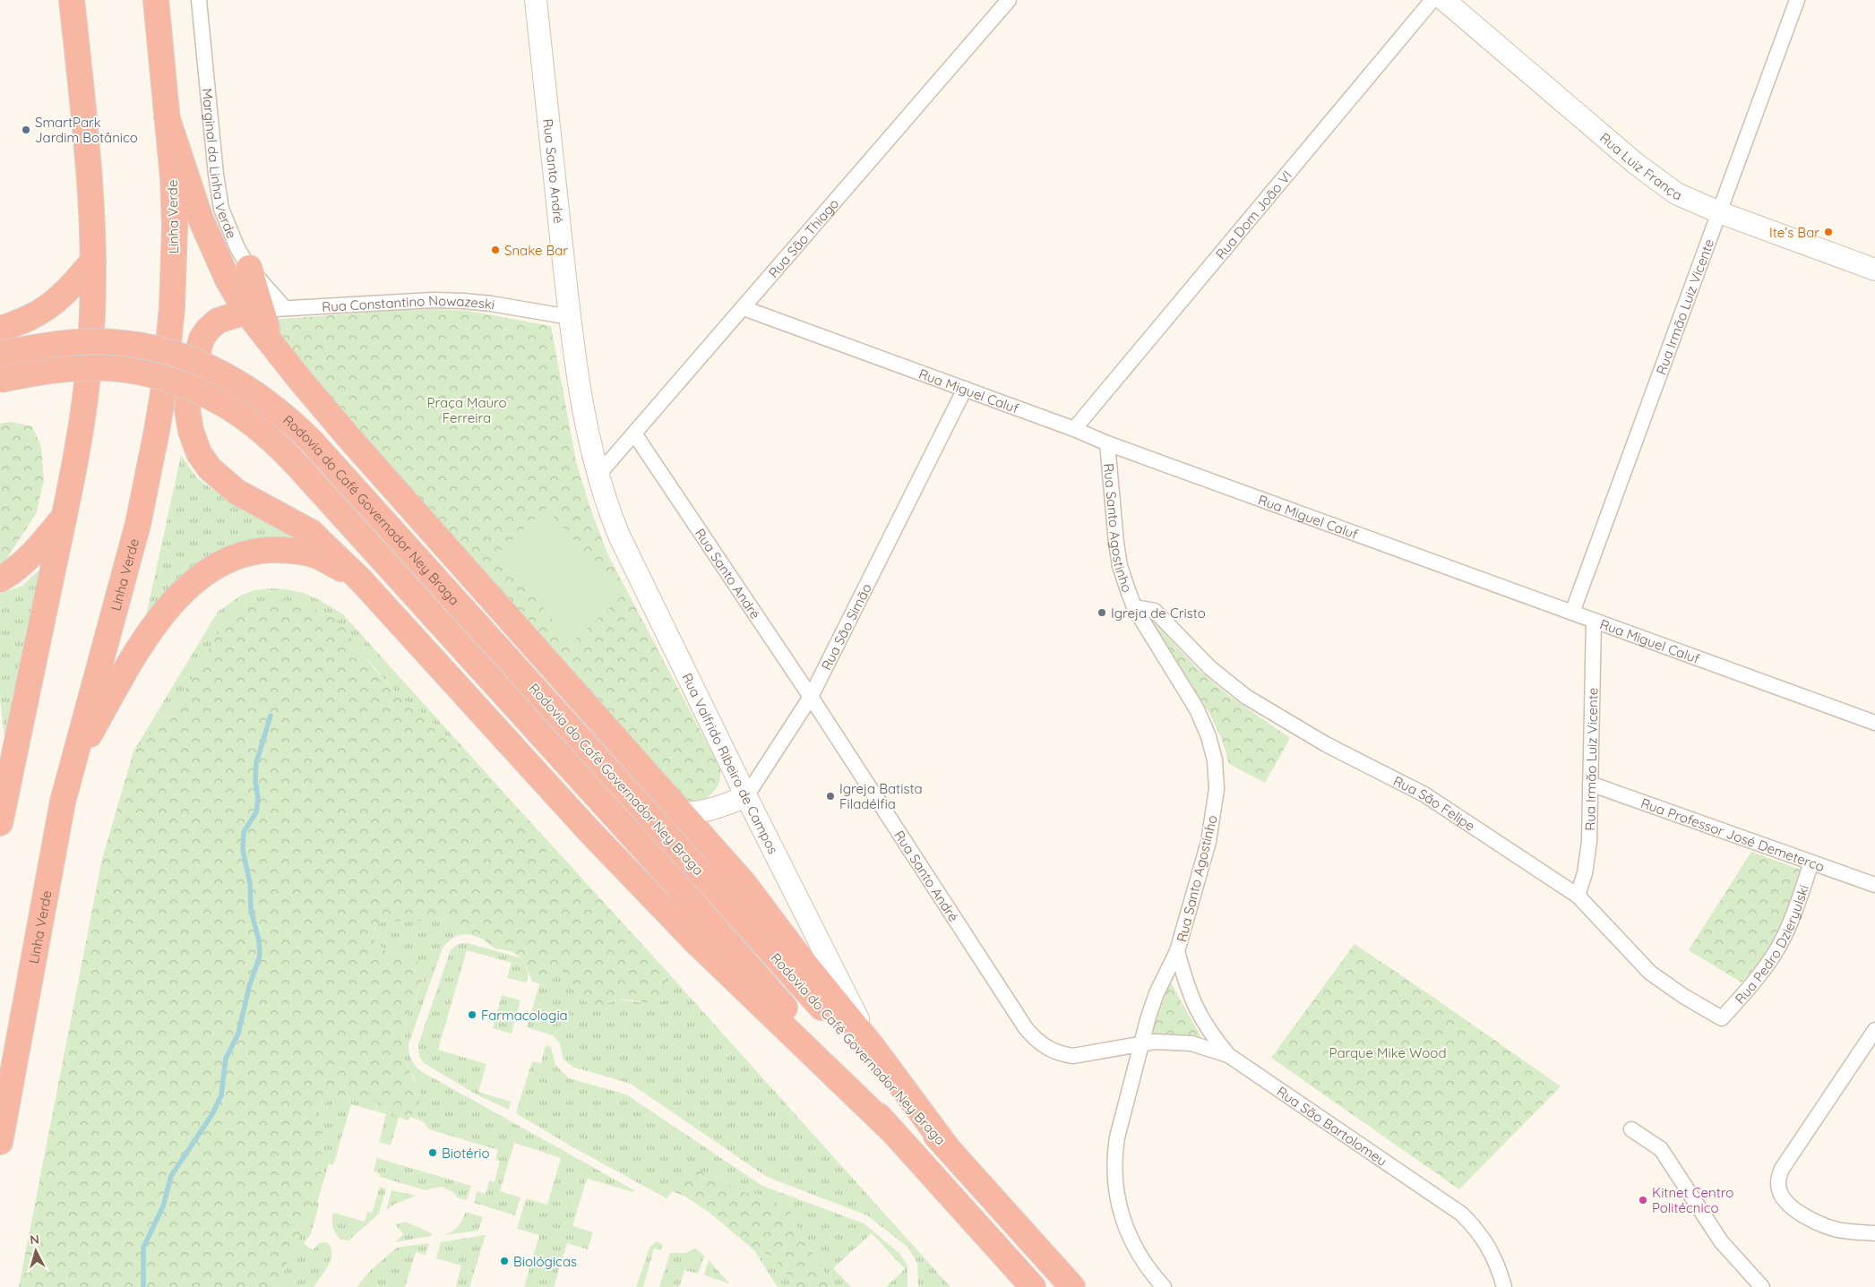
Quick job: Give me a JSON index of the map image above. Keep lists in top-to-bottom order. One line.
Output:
{"streets":{"highway":["Linha Verde","Rodovia do Café Governador Ney Braga"],"street":["Marginal da Linha Verde","Rua Luiz França","Rua Santo André","Rua Dom João VI","Rua São Thiago","Rua Constantino Nowazeski","Rua Irmão Luiz Vicente","Rua Miguel Caluf","Rua Santo Agostinho","Rua São Simão","Rua Valfrido Ribeiro de Campos","Rua São Felipe","Rua Professor José Demeterco","Rua Pedro Dzieryulski","Rua São Bartolomeu"]},"crossings":[["Marginal da Linha Verde","Rua Constantino Nowazeski"],["Rua Luiz França","Rua Irmão Luiz Vicente"],["Rua Santo André","Rua São Thiago"],["Rua Santo André","Rua Constantino Nowazeski"],["Rua Santo André","Rua Santo Agostinho"],["Rua Santo André","Rua São Simão"],["Rua Santo André","Rua Valfrido Ribeiro de Campos"],["Rua Santo André","Rua São Bartolomeu"],["Rua Dom João VI","Rua Miguel Caluf"],["Rua São Thiago","Rua Miguel Caluf"],["Rua São Thiago","Rua Valfrido Ribeiro de Campos"],["Rua Irmão Luiz Vicente","Rua Miguel Caluf"],["Rua Irmão Luiz Vicente","Rua São Felipe"],["Rua Irmão Luiz Vicente","Rua Professor José Demeterco"],["Rua Miguel Caluf","Rua Santo Agostinho"],["Rua Miguel Caluf","Rua São Simão"],["Rua Santo Agostinho","Rua São Felipe"],["Rua Santo Agostinho","Rua São Bartolomeu"],["Rua São Simão","Rua Valfrido Ribeiro de Campos"],["Rua São Felipe","Rua Pedro Dzieryulski"],["Rua Professor José Demeterco","Rua Pedro Dzieryulski"]],"parks":["Praça Mauro Ferreira","Parque Mike Wood"],"places":["SmartPark Jardim Botânico","Ite’s Bar","Snake Bar","Igreja de Cristo","Igreja Batista Filadélfia","Farmacologia","Biotério","Kitnet Centro Politécnico","Biológicas"],"north":"top"}
